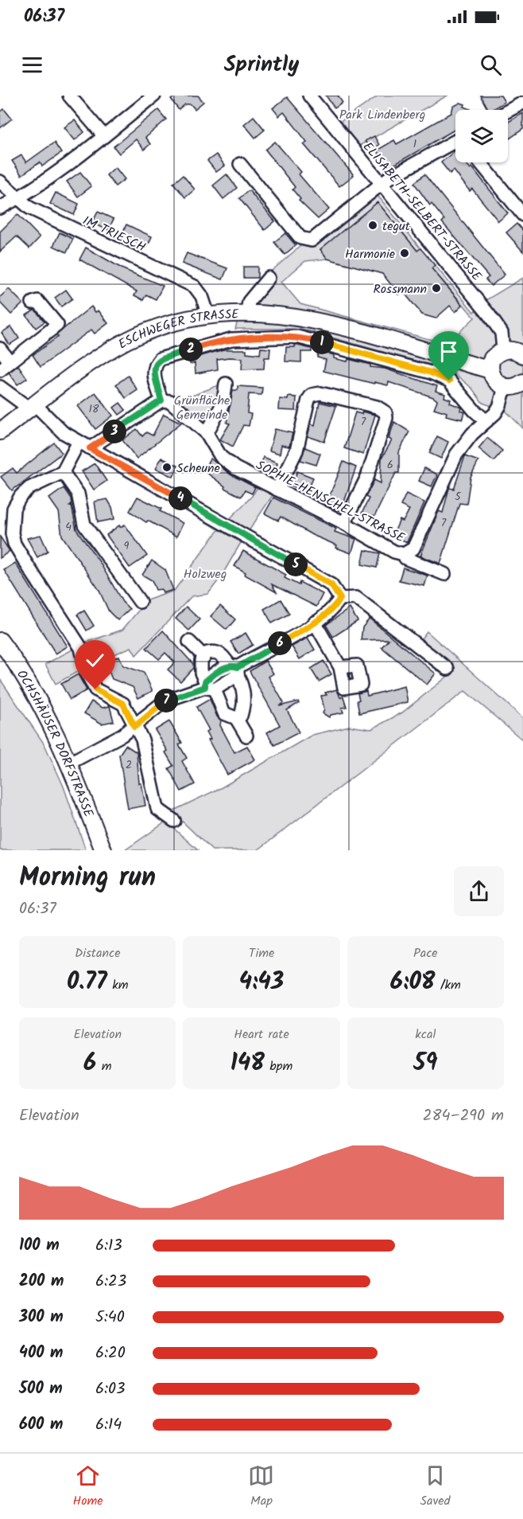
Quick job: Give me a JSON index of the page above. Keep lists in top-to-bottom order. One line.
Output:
{"streets":{"main road":["ESCHWEGER STRASSE","OCHSHÄUSER DORFSTRASSE"],"street":["ELISABETH-SELBERT-STRASSE","IM TRIESCH","SOPHIE-HENSCHEL-STRASSE"]},"crossings":[["ELISABETH-SELBERT-STRASSE","ESCHWEGER STRASSE"],["IM TRIESCH","ESCHWEGER STRASSE"]],"parks":["Park Lindenberg","Grünfläche Gemeinde","Holzweg"],"places":["tegut","Harmonie","Rossmann","Scheune"],"house_numbers":["1","18","7","6","5","7","4","9","2"],"page":{"status":"06:37","header":"Sprintly","pins":["1","2","3","4","5","6","7"],"heading":["Morning run","06:37"],"stats":[["Distance","0.77 km"],["Time","4:43"],["Pace","6:08 /km"],["Elevation","6 m"],["Heart rate","148 bpm"],["kcal","59"]],"chart":["Elevation","284–290 m"],"list":[{"name":"100 m","note":"6:13"},{"name":"200 m","note":"6:23"},{"name":"300 m","note":"5:40"},{"name":"400 m","note":"6:20"},{"name":"500 m","note":"6:03"},{"name":"600 m","note":"6:14"}],"tabs":["Home","Map","Saved"]}}
